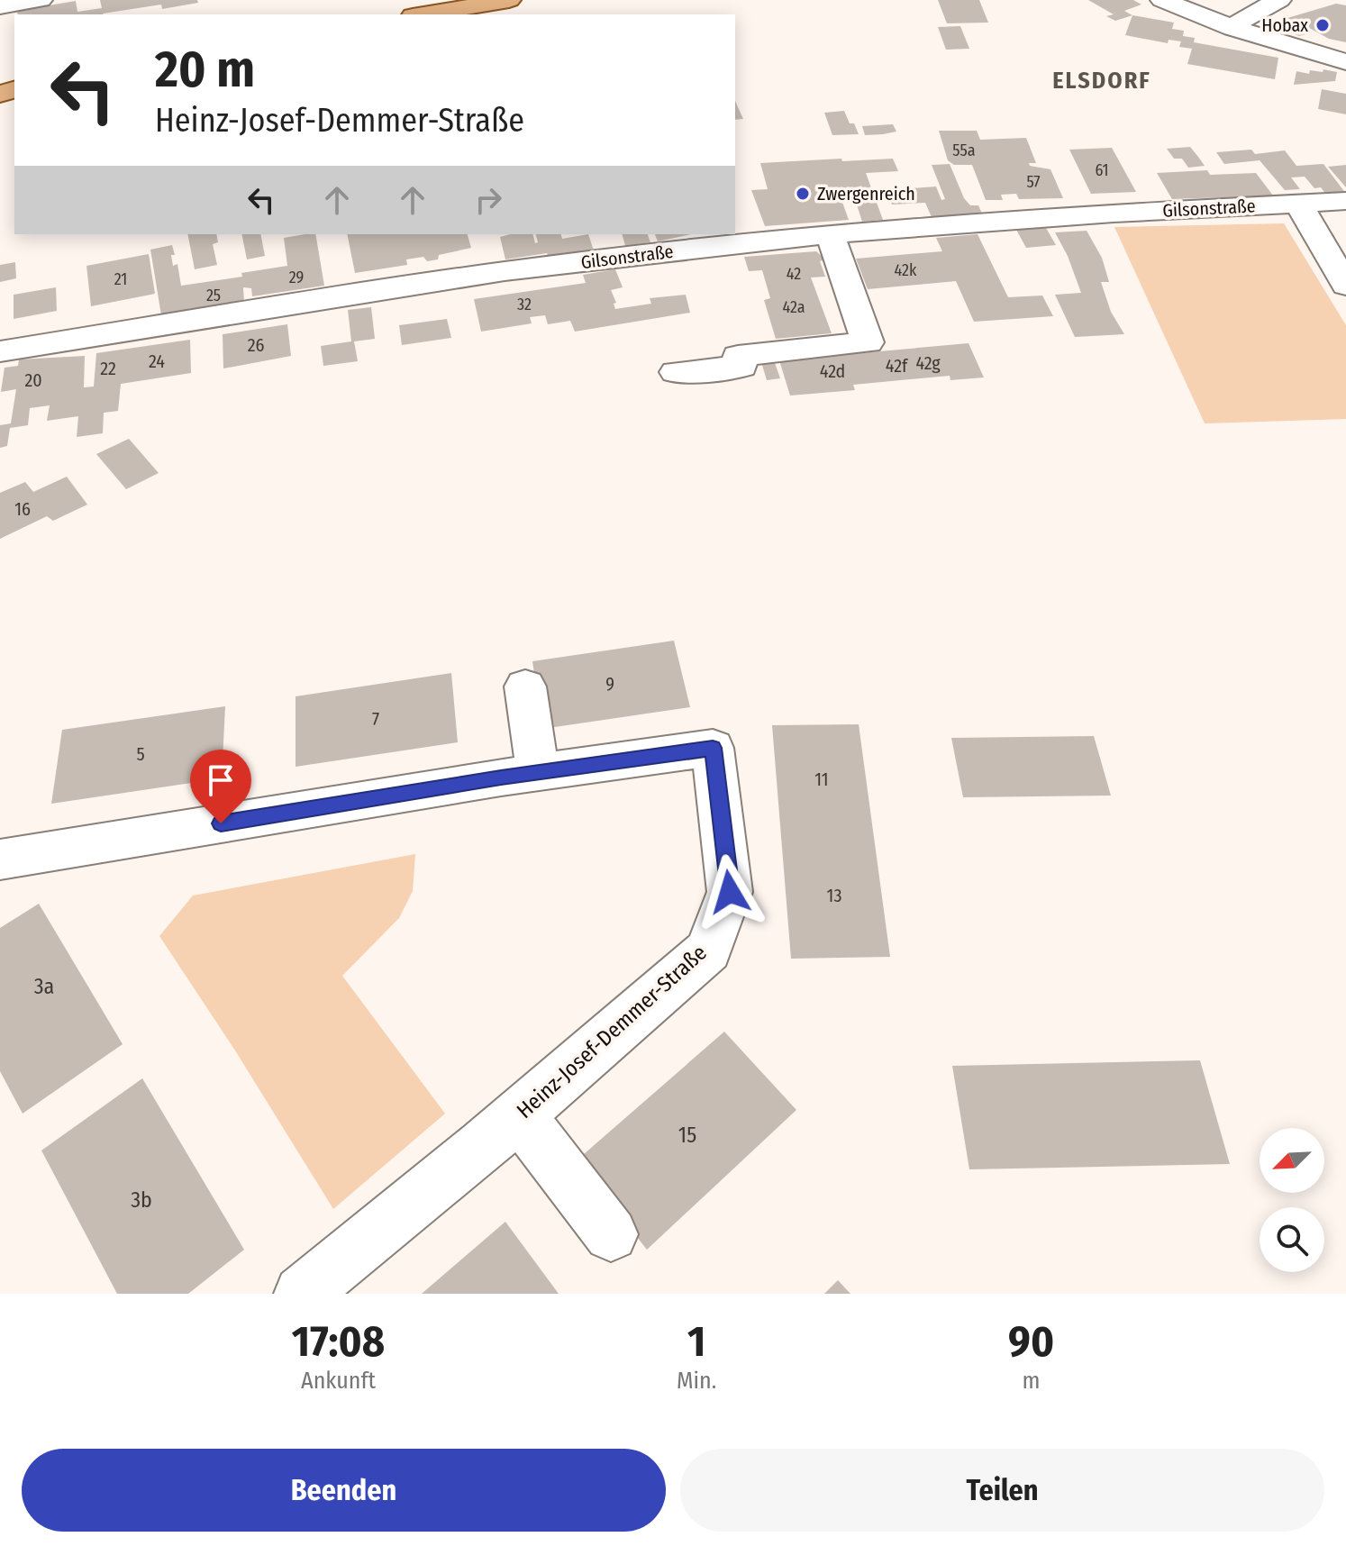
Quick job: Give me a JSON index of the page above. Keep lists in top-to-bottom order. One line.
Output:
{"streets":{"street":["Gilsonstraße","Heinz-Josef-Demmer-Straße"]},"districts":["ELSDORF"],"places":["Hobax","Zwergenreich"],"house_numbers":["55a","61","57","42k","42","29","21","25","32","42a","26","24","42g","42f","22","42d","20","16","9","7","5","11","13","3a","15","3b"],"north":"bottom left","page":{"turn":["20 m","Heinz-Josef-Demmer-Straße"],"eta":["17:08","Ankunft","1","Min.","90","m"],"buttons":["Beenden","Teilen"]}}
